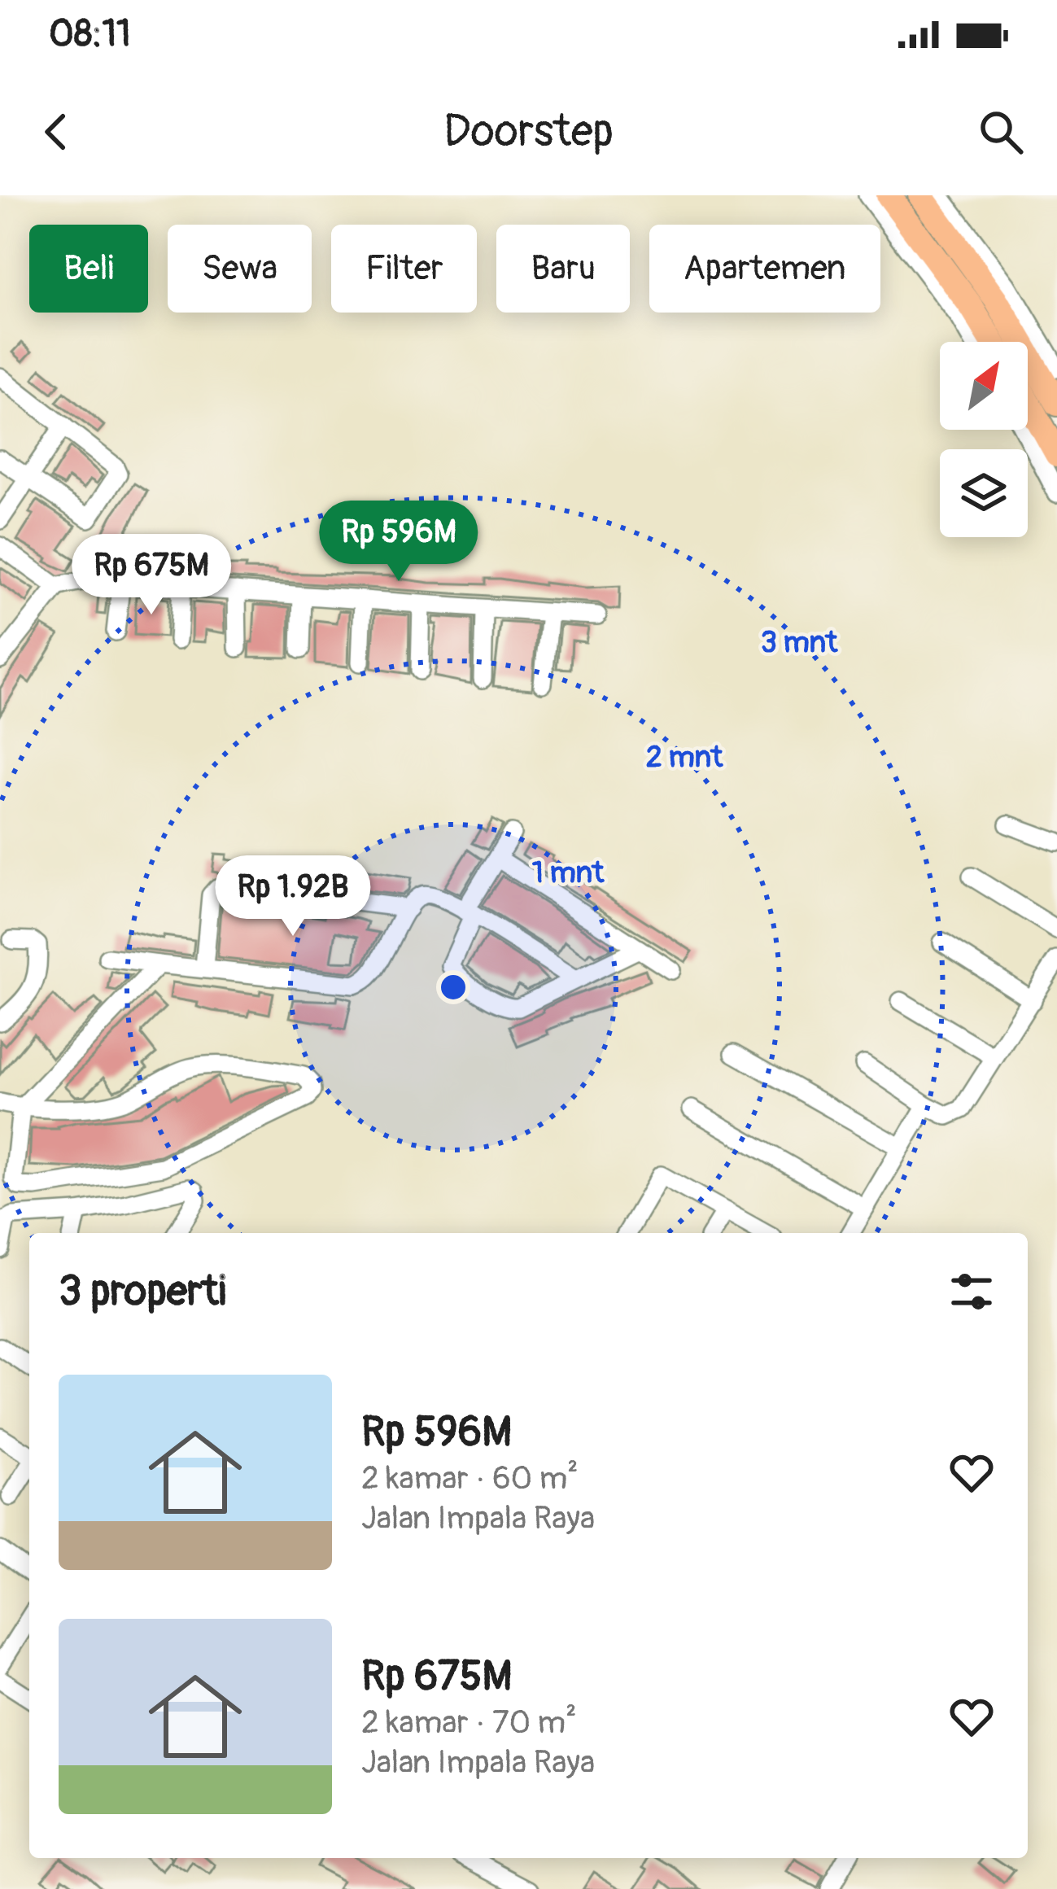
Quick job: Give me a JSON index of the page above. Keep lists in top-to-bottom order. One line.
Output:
{"north":"top right","page":{"status":"08:11","header":"Doorstep","chip":["Beli","Sewa","Filter","Baru","Apartemen"],"price":["Rp 596M","Rp 675M","Rp 1.92B"],"heading":"3 properti","list":[{"name":"Rp 596M","note":"2 kamar · 60 m² · Jalan Impala Raya"},{"name":"Rp 675M","note":"2 kamar · 70 m² · Jalan Impala Raya"}]},"rings":["3 mnt","2 mnt","1 mnt"]}
